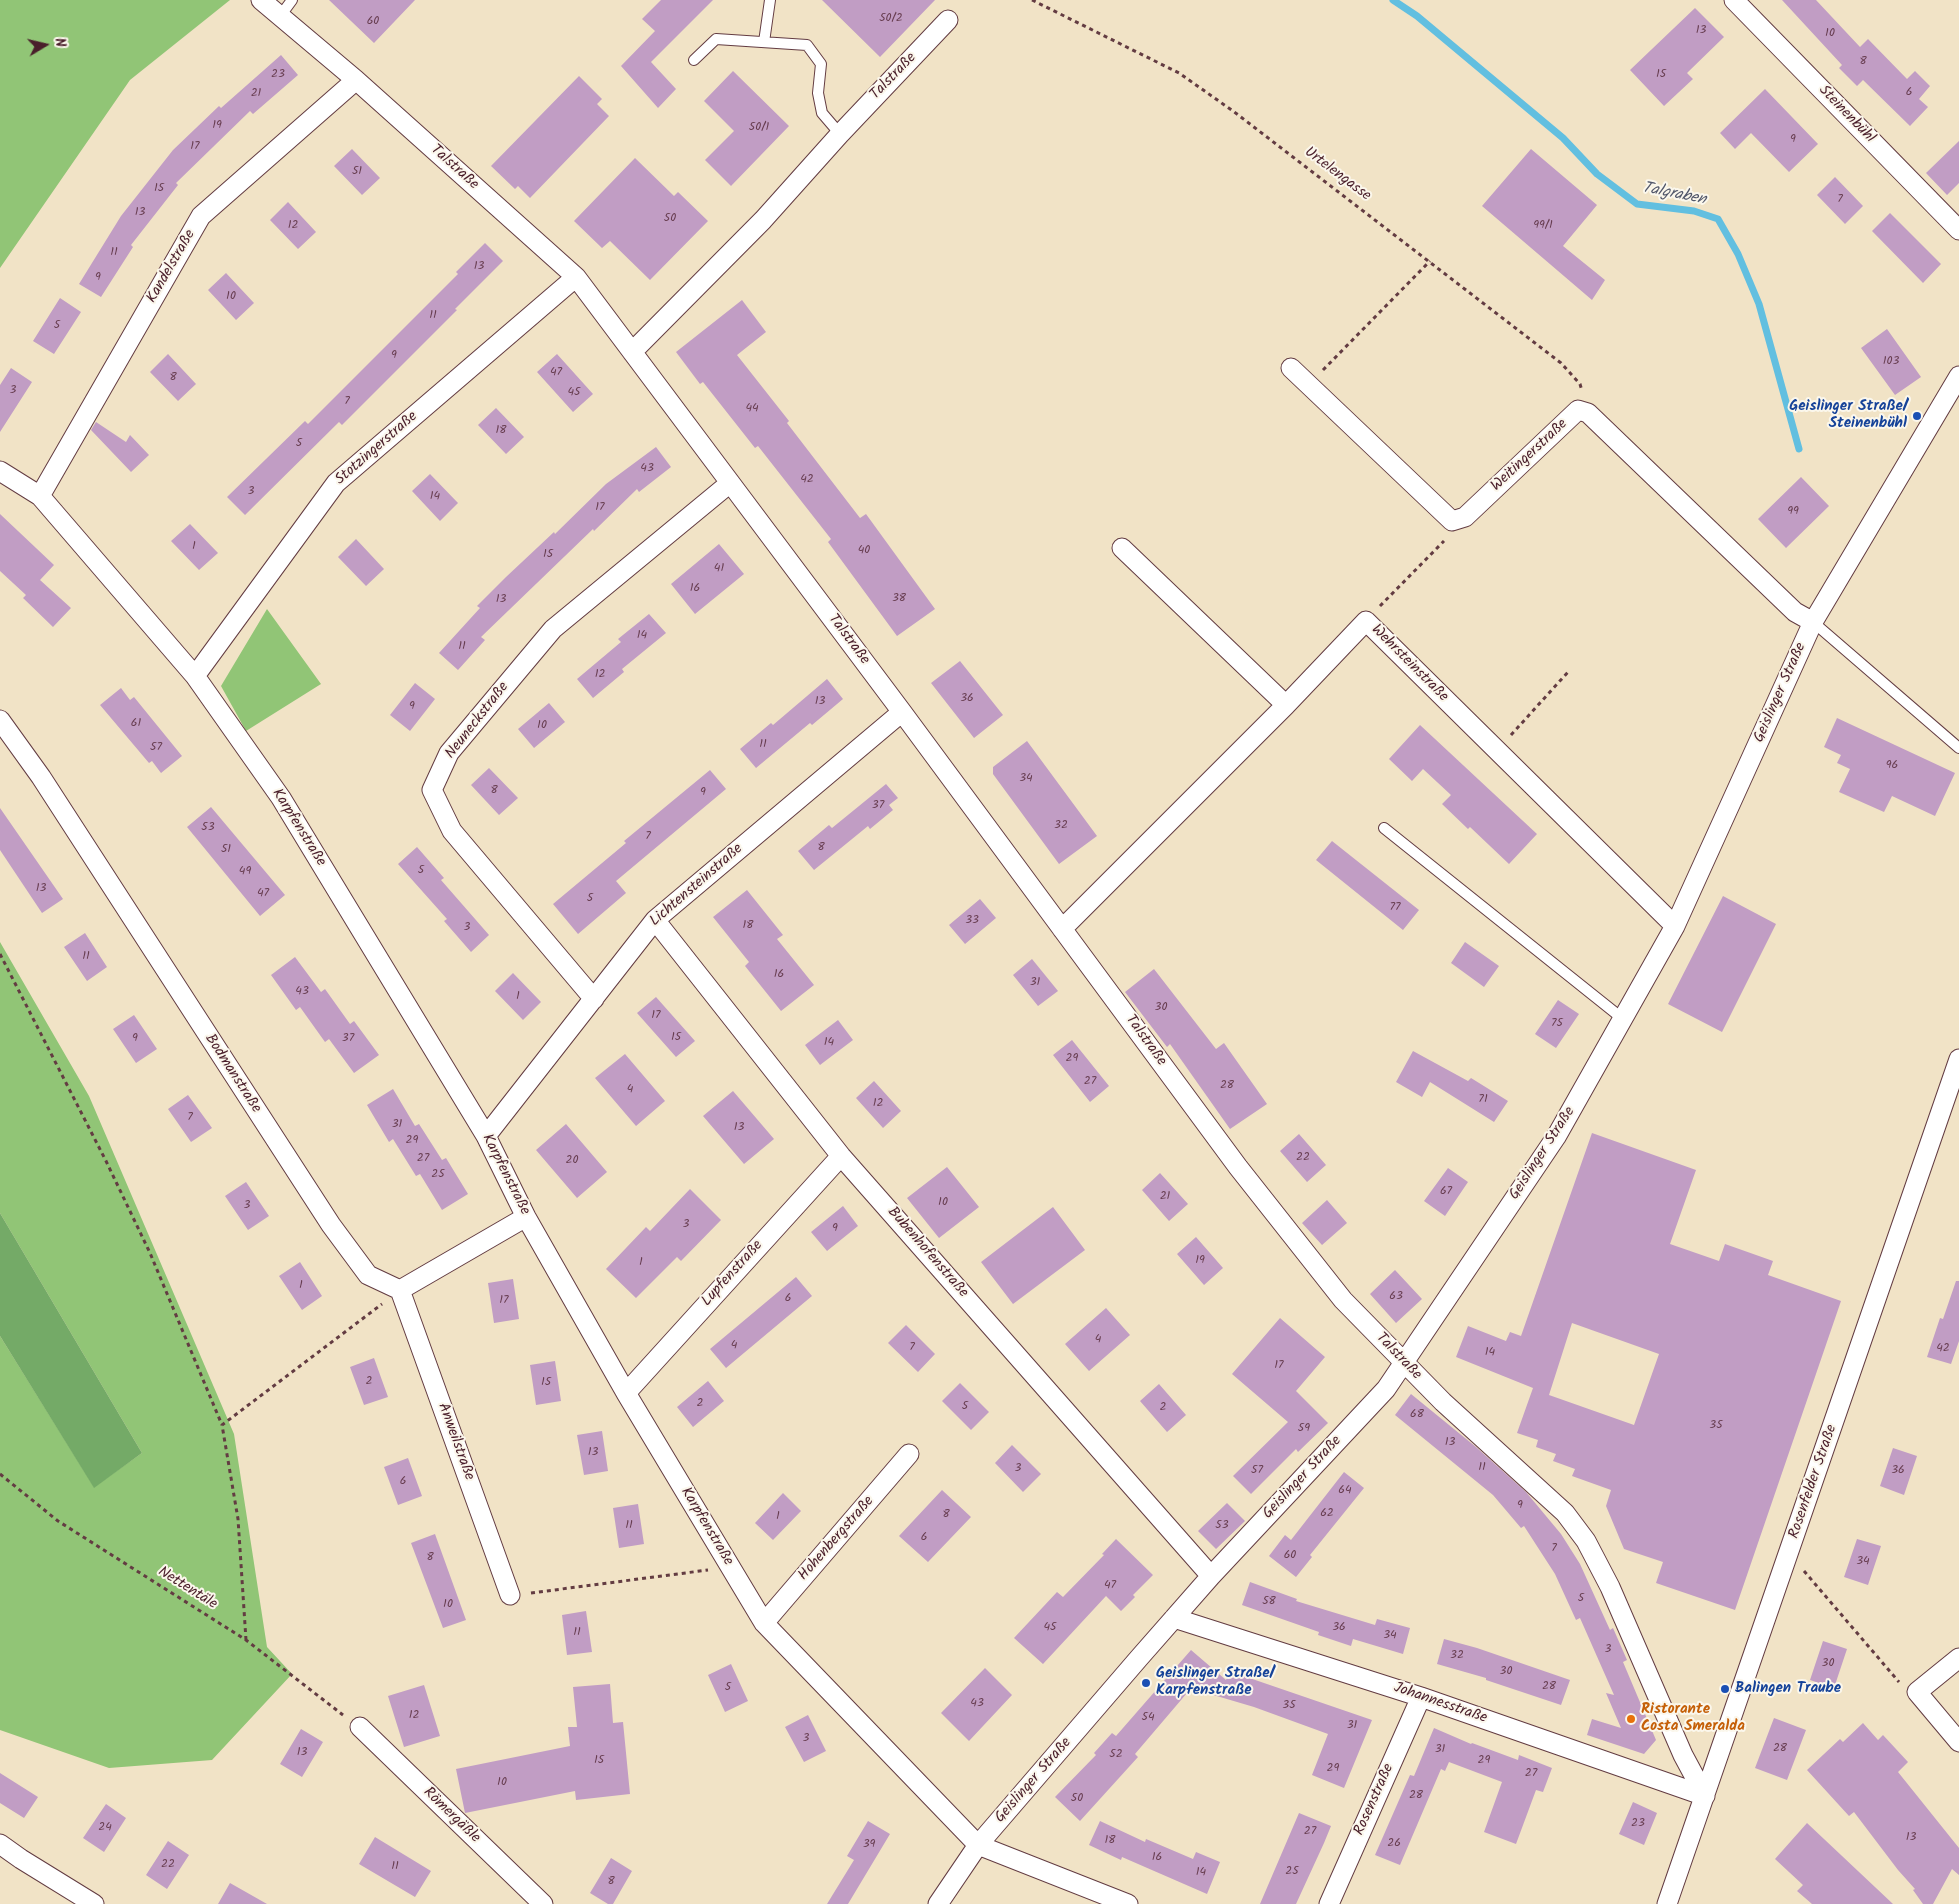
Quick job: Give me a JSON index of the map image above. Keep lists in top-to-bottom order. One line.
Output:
{"streets":{"street":["Talstraße","Steinenbühl","Kandelstraße","Stotzingerstraße","Weitingerstraße","Wehrsteinstraße","Geislinger Straße","Neuneckstraße","Karpfenstraße","Lichtensteinstraße","Bodmanstraße","Bubenhofenstraße","Lupfenstraße","Anweilstraße","Rosenfelder Straße","Hohenbergstraße","Johannesstraße","Rosenstraße","Römergäßle"],"path":["Urtelengasse","Nettentäle"]},"crossings":[["Talstraße","Kandelstraße"],["Talstraße","Stotzingerstraße"],["Talstraße","Geislinger Straße"],["Talstraße","Neuneckstraße"],["Talstraße","Lichtensteinstraße"],["Talstraße","Rosenfelder Straße"],["Talstraße","Johannesstraße"],["Urtelengasse","Weitingerstraße"],["Kandelstraße","Karpfenstraße"],["Stotzingerstraße","Karpfenstraße"],["Wehrsteinstraße","Geislinger Straße"],["Geislinger Straße","Karpfenstraße"],["Geislinger Straße","Bubenhofenstraße"],["Geislinger Straße","Johannesstraße"],["Neuneckstraße","Lichtensteinstraße"],["Karpfenstraße","Lichtensteinstraße"],["Karpfenstraße","Lupfenstraße"],["Karpfenstraße","Hohenbergstraße"],["Lichtensteinstraße","Bubenhofenstraße"],["Bodmanstraße","Anweilstraße"],["Bubenhofenstraße","Lupfenstraße"],["Rosenfelder Straße","Johannesstraße"],["Nettentäle","Römergäßle"],["Johannesstraße","Rosenstraße"]],"water":["Talgraben"],"places":["Geislinger Straße/ Steinenbühl","Geislinger Straße/ Karpfenstraße","Balingen Traube","Ristorante Costa Smeralda"],"house_numbers":["50/2","60","13","10","8","23","15","6","21","19","50/1","9","17","51","15","7","13","50","12","99/1","11","13","9","10","11","5","9","103","47","8","3","45","7","44","18","5","43","42","3","14","17","99","1","40","15","41","16","38","13","14","11","12","36","13","9","61","10","11","57","96","34","8","9","37","32","53","7","8","51","5","49","13","47","5","77","33","18","3","11","16","31","43","1","30","17","75","15","9","37","14","29","27","28","4","71","12","7","31","13","29","22","27","20","25","67","21","10","3","3","9","19","1","1","63","6","17","4","4","7","42","14","17","2","15","2","5","2","68","35","59","13","13","11","3","57","36","6","64","9","62","8","1","11","53","6","7","60","8","34","47","5","58","10","45","36","11","34","3","32","30","30","28","5","43","35","12","54","31","3","28","31","13","52","15","29","29","27","10","28","50","23","24","27","13","18","26","39","16","22","11","25","14","8"],"north":"right"}
